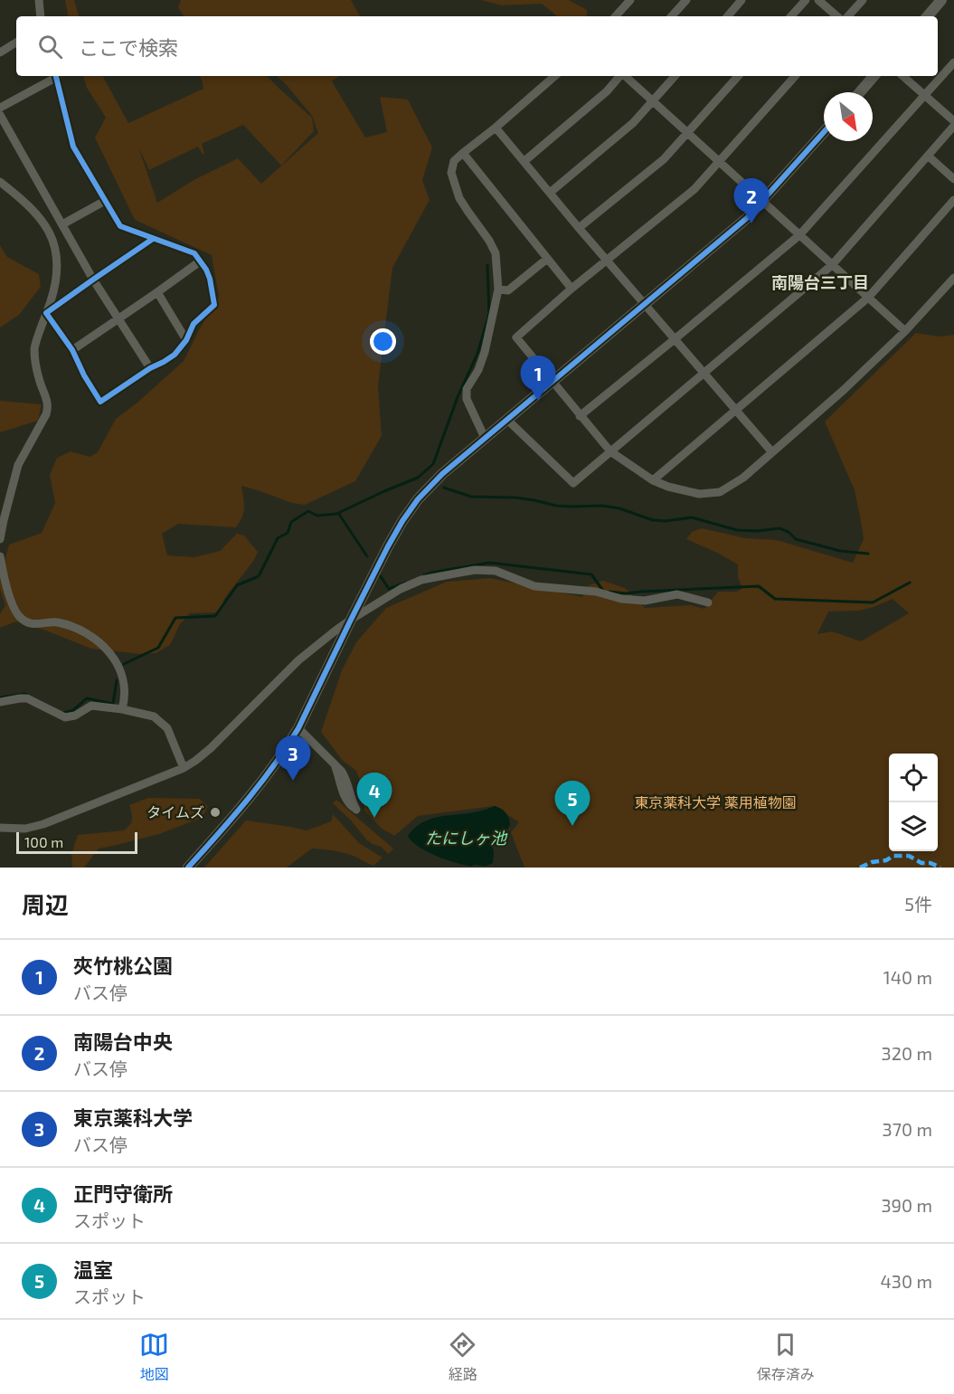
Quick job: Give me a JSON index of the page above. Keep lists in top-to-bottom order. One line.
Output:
{"districts":["南陽台三丁目"],"water":["たにしヶ池"],"parks":["東京薬科大学 薬用植物園"],"places":["タイムズ"],"scale_bar":"100 m","north":"bottom right","page":{"search":"ここで検索","pins":["2","1","3","4","5"],"scale":"100 m","heading":["周辺","5件"],"list":[{"mark":"1","name":"夾竹桃公園","note":"バス停","value":"140 m"},{"mark":"2","name":"南陽台中央","note":"バス停","value":"320 m"},{"mark":"3","name":"東京薬科大学","note":"バス停","value":"370 m"},{"mark":"4","name":"正門守衛所","note":"スポット","value":"390 m"},{"mark":"5","name":"温室","note":"スポット","value":"430 m"}],"nav":["地図","経路","保存済み"]}}
